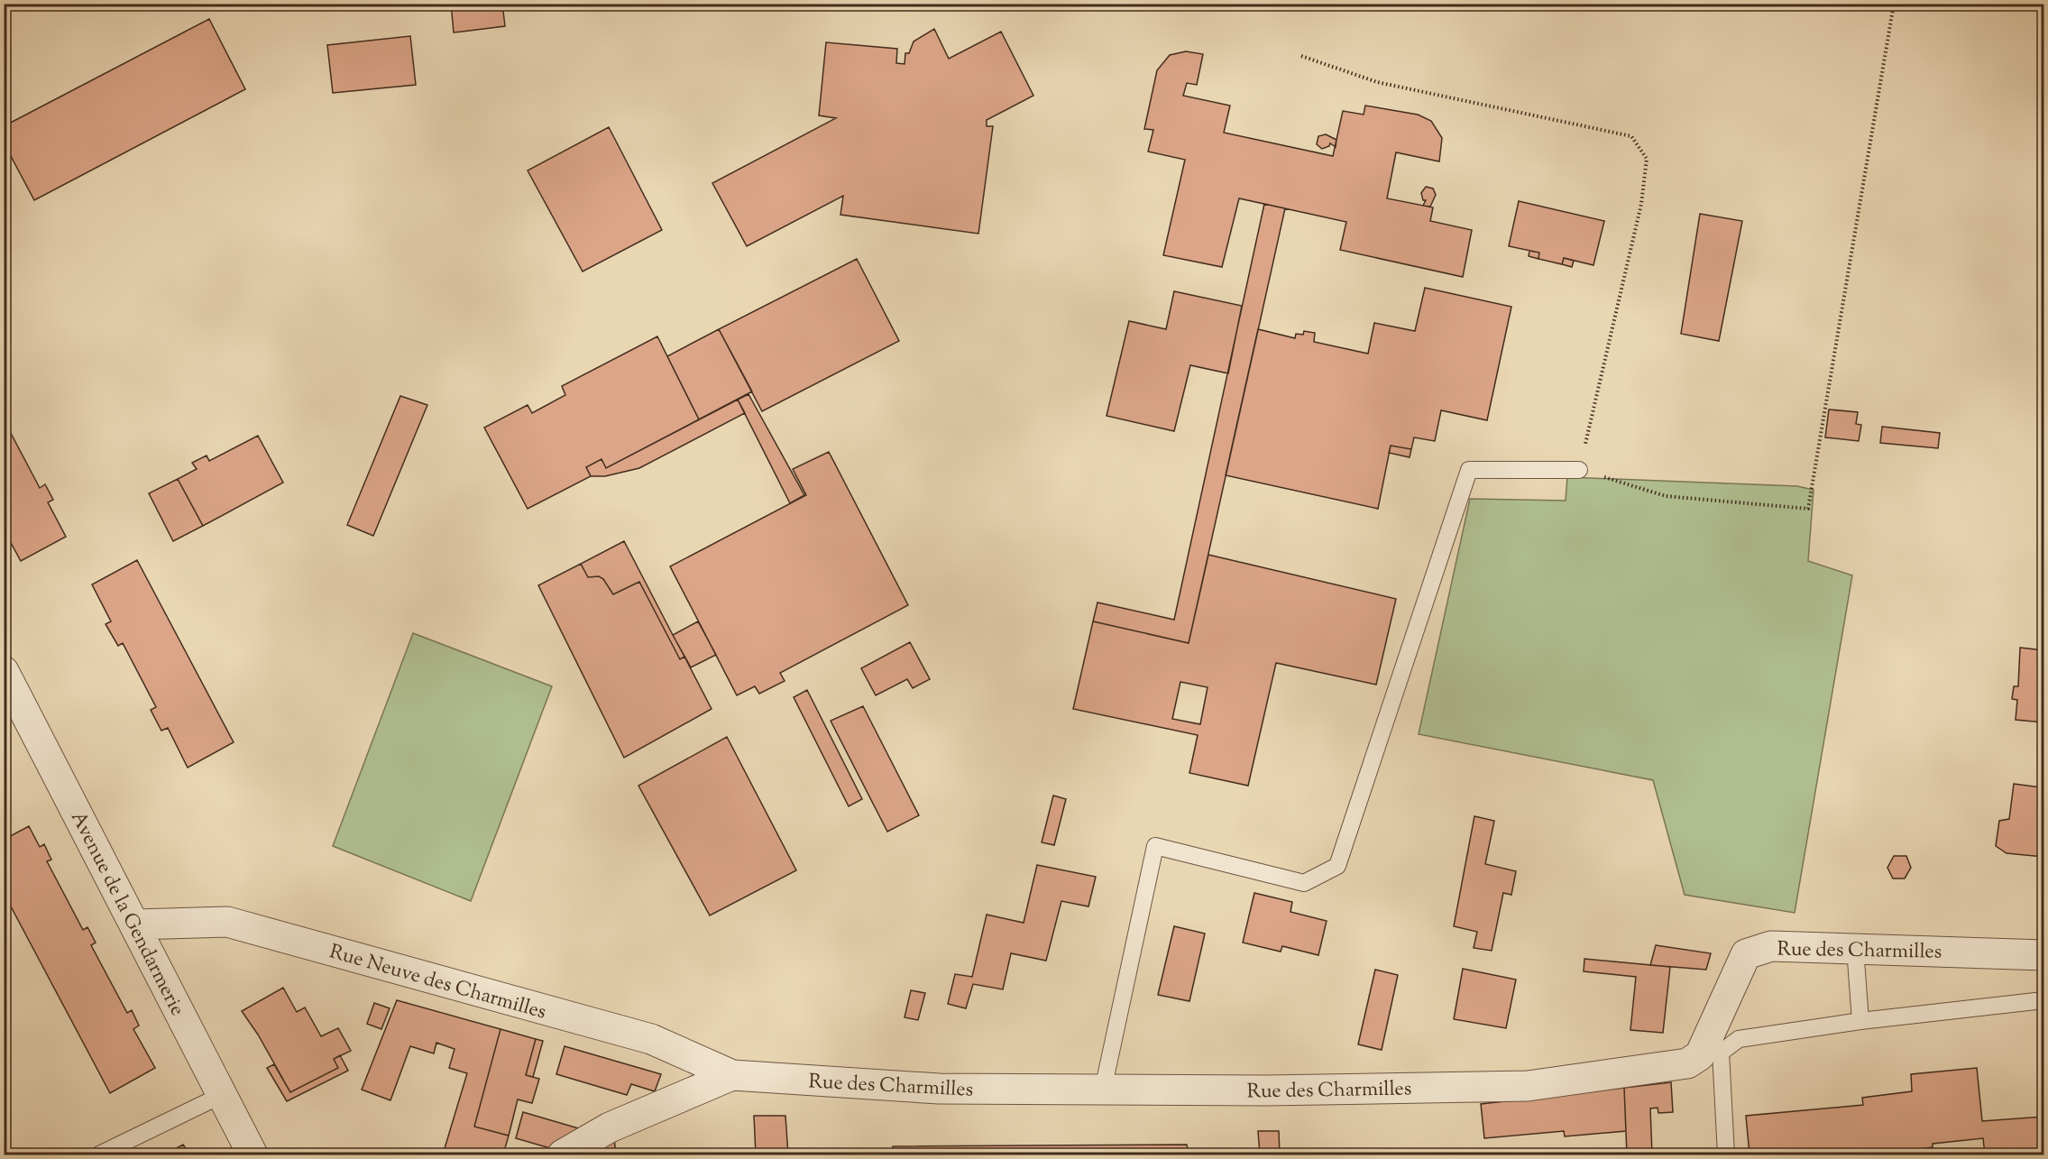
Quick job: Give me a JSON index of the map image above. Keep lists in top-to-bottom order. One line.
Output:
{"streets":{"street":["Avenue de la Gendarmerie","Rue des Charmilles","Rue Neuve des Charmilles"]},"crossings":[["Avenue de la Gendarmerie","Rue Neuve des Charmilles"],["Rue des Charmilles","Rue Neuve des Charmilles"]]}
